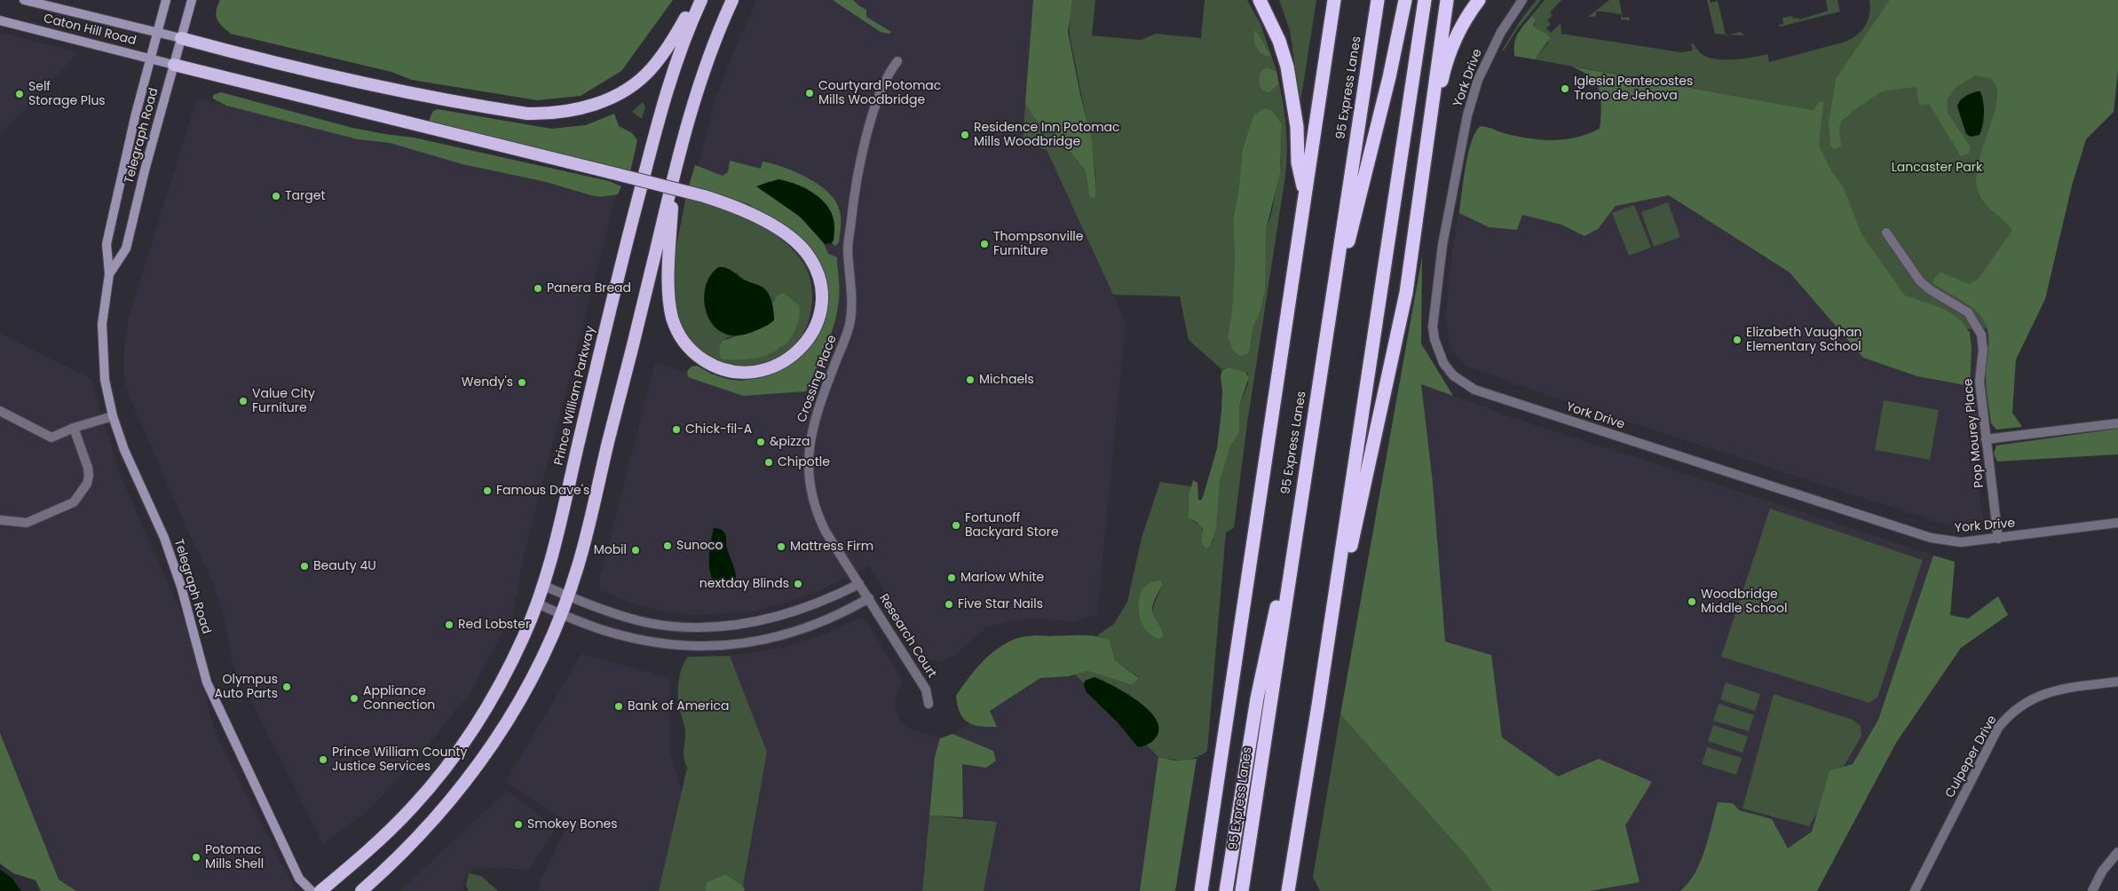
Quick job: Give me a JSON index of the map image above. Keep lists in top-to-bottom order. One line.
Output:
{"streets":{"highway":["95 Express Lanes","Prince William Parkway"],"main road":["Caton Hill Road","Telegraph Road"],"street":["York Drive","Crossing Place","Pop Mourey Place","Research Court","Culpeper Drive"]},"crossings":[["Caton Hill Road","Telegraph Road"],["York Drive","Pop Mourey Place"],["Crossing Place","Research Court"]],"parks":["Lancaster Park"],"places":["Iglesia Pentecostes Trono de Jehova","Courtyard Potomac Mills Woodbridge","Self Storage Plus","Residence Inn Potomac Mills Woodbridge","Target","Thompsonville Furniture","Panera Bread","Elizabeth Vaughan Elementary School","Michaels","Wendy's","Value City Furniture","Chick-fil-A","&pizza","Chipotle","Famous Dave's","Fortunoff Backyard Store","Sunoco","Mattress Firm","Mobil","Beauty 4U","Marlow White","nextday Blinds","Woodbridge Middle School","Five Star Nails","Red Lobster","Olympus Auto Parts","Appliance Connection","Bank of America","Prince William County Justice Services","Smokey Bones","Potomac Mills Shell"]}
